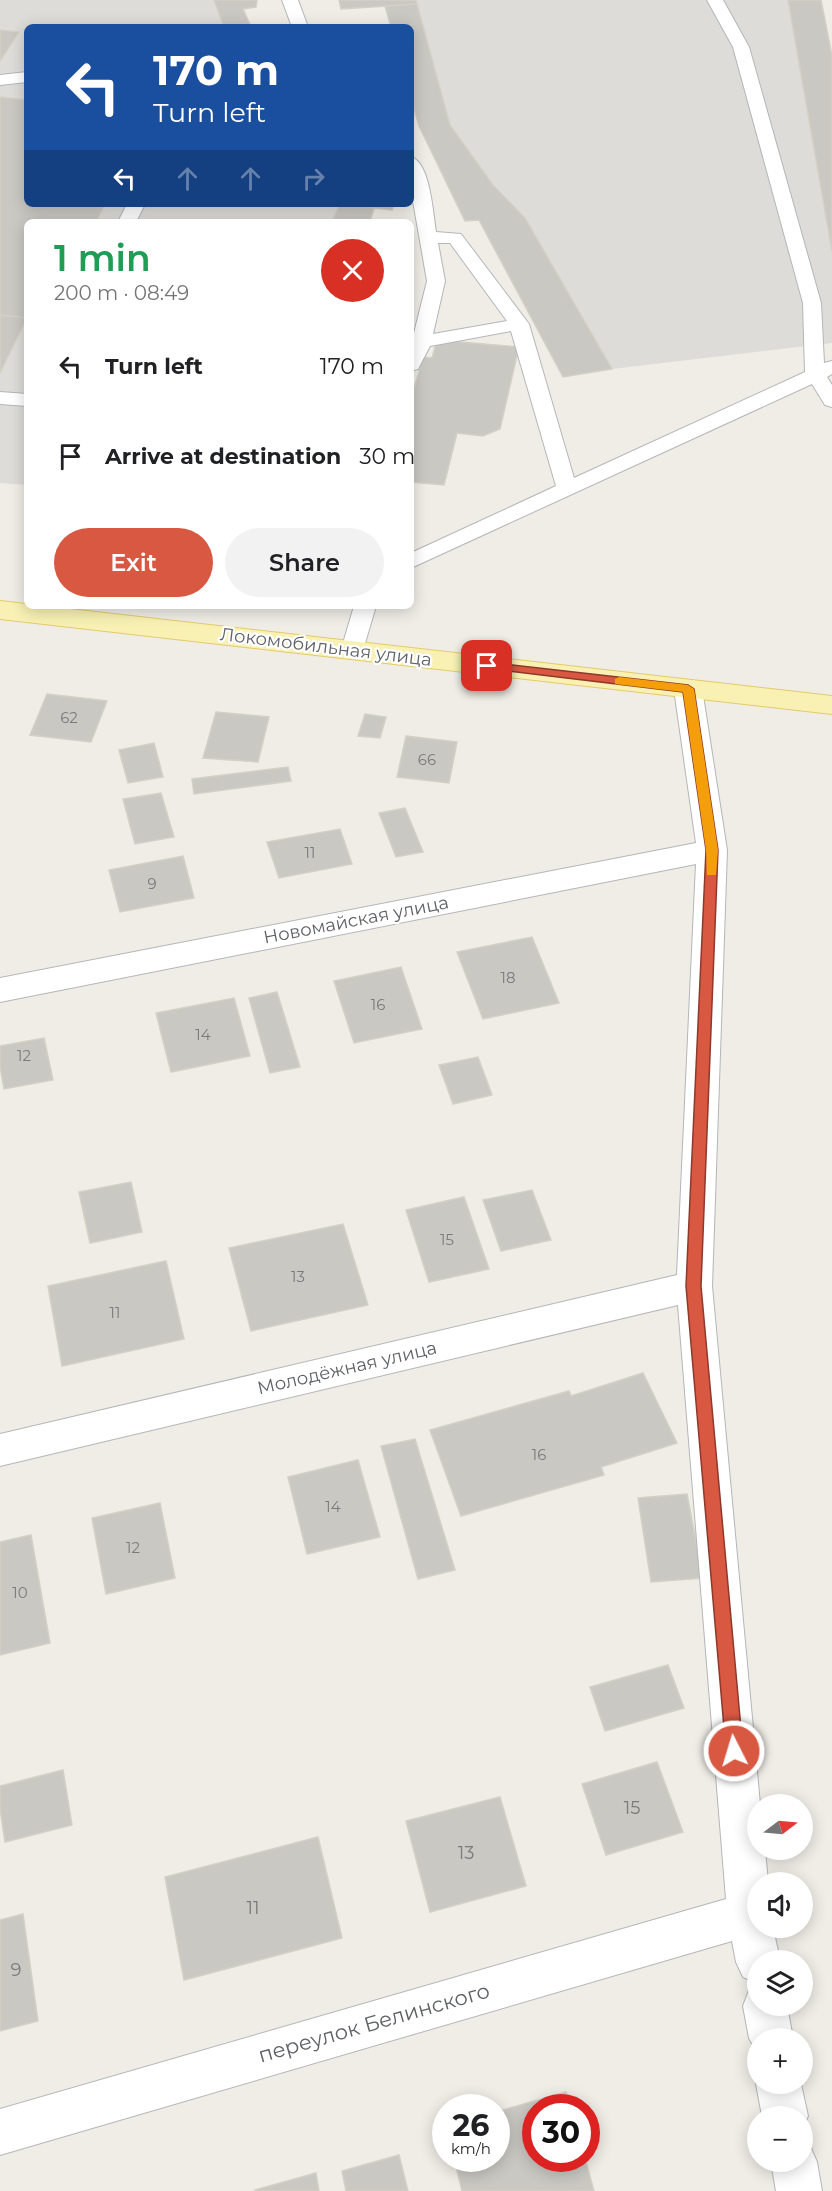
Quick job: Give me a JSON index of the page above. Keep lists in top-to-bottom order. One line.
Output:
{"streets":{"main road":["Локомобильная улица"],"street":["Новомайская улица","Молодёжная улица","переулок Белинского"]},"house_numbers":["62","66","11","9","18","16","14","12","15","13","11","16","14","12","10","15","13","11","9"],"north":"right","page":{"turn":["170 m","Turn left"],"heading":["1 min","200 m · 08:49"],"list":[{"name":"Turn left","value":"170 m"},{"name":"Arrive at destination","value":"30 m"}],"buttons":["Exit","Share"],"map_buttons":["+","−"],"speed":"26 km/h","limit":"30"}}
